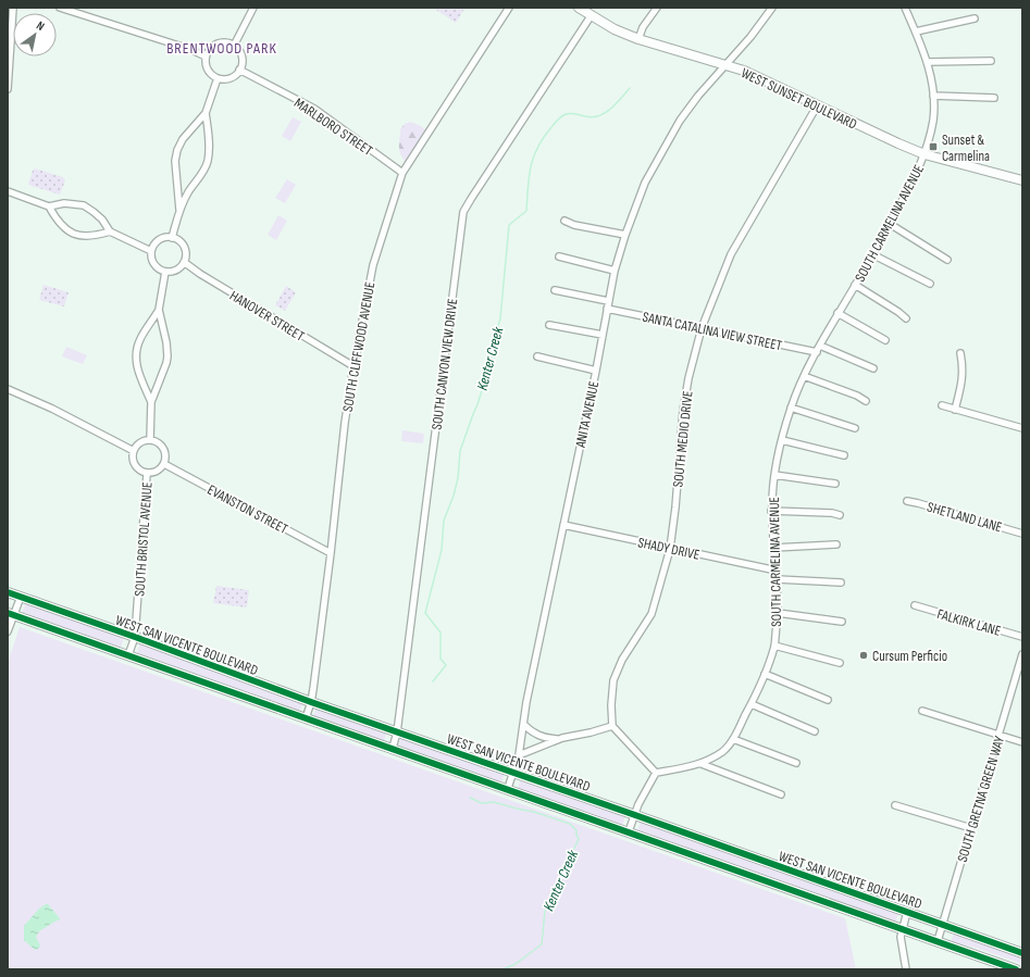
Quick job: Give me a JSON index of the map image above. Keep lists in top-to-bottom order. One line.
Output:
{"streets":{"main road":["WEST SUNSET BOULEVARD","WEST SAN VICENTE BOULEVARD"],"street":["MARLBORO STREET","SOUTH CARMELINA AVENUE","HANOVER STREET","SANTA CATALINA VIEW STREET","SOUTH CLIFFWOOD AVENUE","SOUTH CANYON VIEW DRIVE","ANITA AVENUE","SOUTH MEDIO DRIVE","EVANSTON STREET","SHETLAND LANE","SOUTH BRISTOL AVENUE","SHADY DRIVE","FALKIRK LANE","SOUTH GRETNA GREEN WAY"]},"crossings":[["WEST SUNSET BOULEVARD","SOUTH CARMELINA AVENUE"],["WEST SUNSET BOULEVARD","SOUTH CANYON VIEW DRIVE"],["WEST SUNSET BOULEVARD","ANITA AVENUE"],["WEST SUNSET BOULEVARD","SOUTH MEDIO DRIVE"],["MARLBORO STREET","SOUTH CLIFFWOOD AVENUE"],["SOUTH CARMELINA AVENUE","SANTA CATALINA VIEW STREET"],["SOUTH CARMELINA AVENUE","SHADY DRIVE"],["HANOVER STREET","SOUTH CLIFFWOOD AVENUE"],["SANTA CATALINA VIEW STREET","ANITA AVENUE"],["SANTA CATALINA VIEW STREET","SOUTH MEDIO DRIVE"],["SOUTH CLIFFWOOD AVENUE","EVANSTON STREET"],["SOUTH CLIFFWOOD AVENUE","WEST SAN VICENTE BOULEVARD"],["SOUTH CANYON VIEW DRIVE","WEST SAN VICENTE BOULEVARD"],["ANITA AVENUE","SHADY DRIVE"],["ANITA AVENUE","WEST SAN VICENTE BOULEVARD"],["SOUTH MEDIO DRIVE","SHADY DRIVE"],["EVANSTON STREET","SOUTH BRISTOL AVENUE"],["SOUTH BRISTOL AVENUE","WEST SAN VICENTE BOULEVARD"],["WEST SAN VICENTE BOULEVARD","SOUTH GRETNA GREEN WAY"]],"districts":["BRENTWOOD PARK"],"water":["Kenter Creek"],"places":{"transit":["Sunset & Carmelina"],"other":["Cursum Perficio"]},"north":"top right"}
